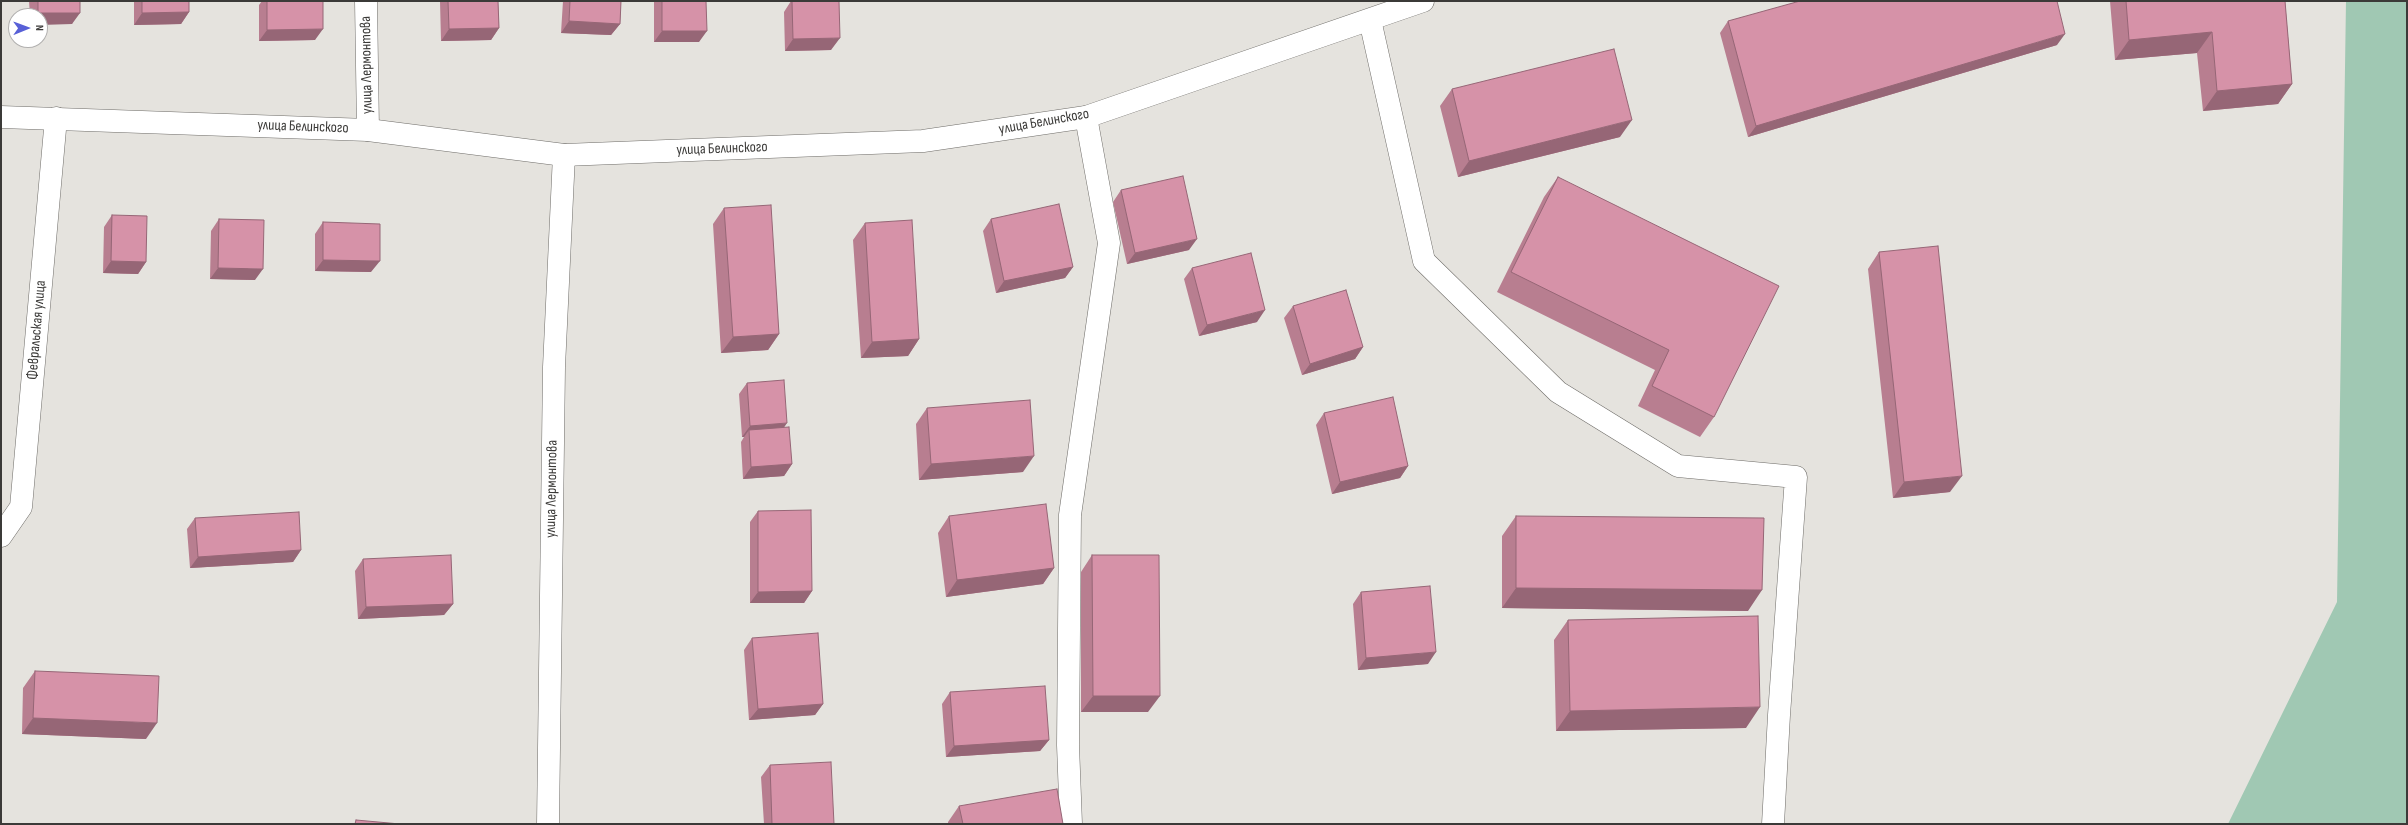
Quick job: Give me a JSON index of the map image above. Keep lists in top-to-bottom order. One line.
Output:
{"streets":{"street":["улица Лермонтова","улица Белинского","Февральская улица"]},"crossings":[["улица Лермонтова","улица Белинского"],["улица Белинского","Февральская улица"]],"north":"right"}
